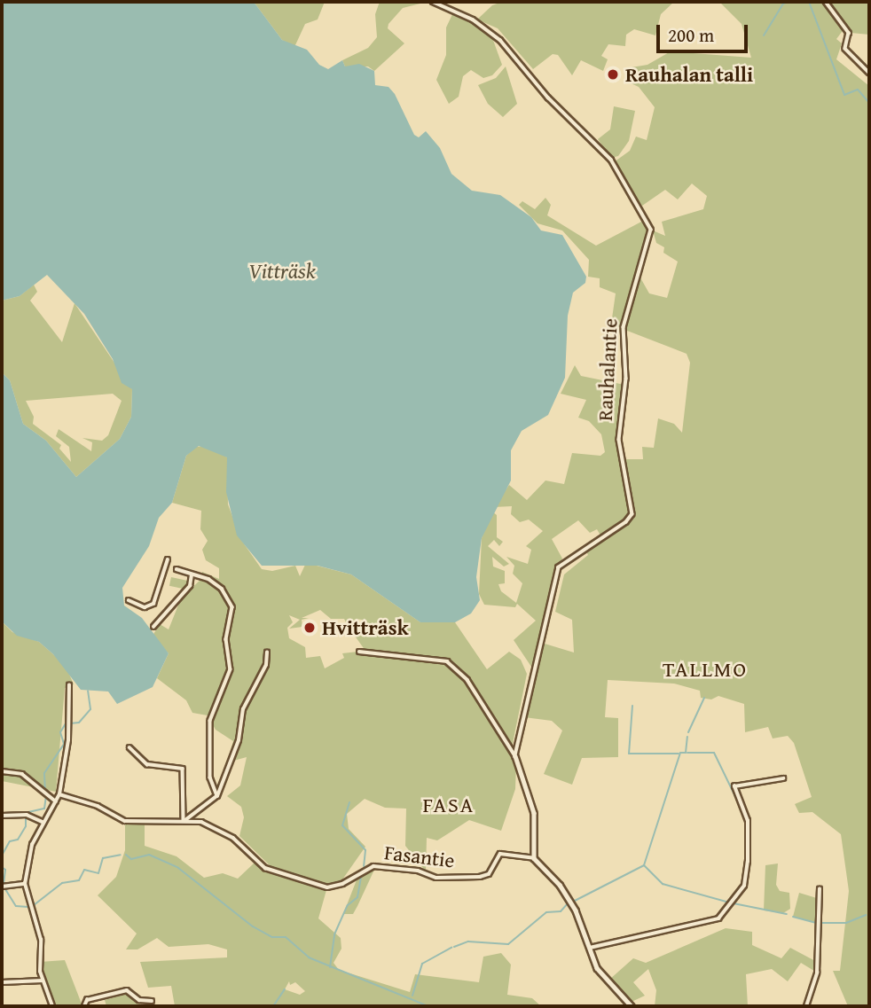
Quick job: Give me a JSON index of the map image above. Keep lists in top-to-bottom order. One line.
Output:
{"streets":{"street":["Rauhalantie","Fasantie"]},"districts":["TALLMO","FASA"],"water":["Vitträsk"],"places":["Rauhalan talli","Hvitträsk"],"scale_bar":"200 m"}
